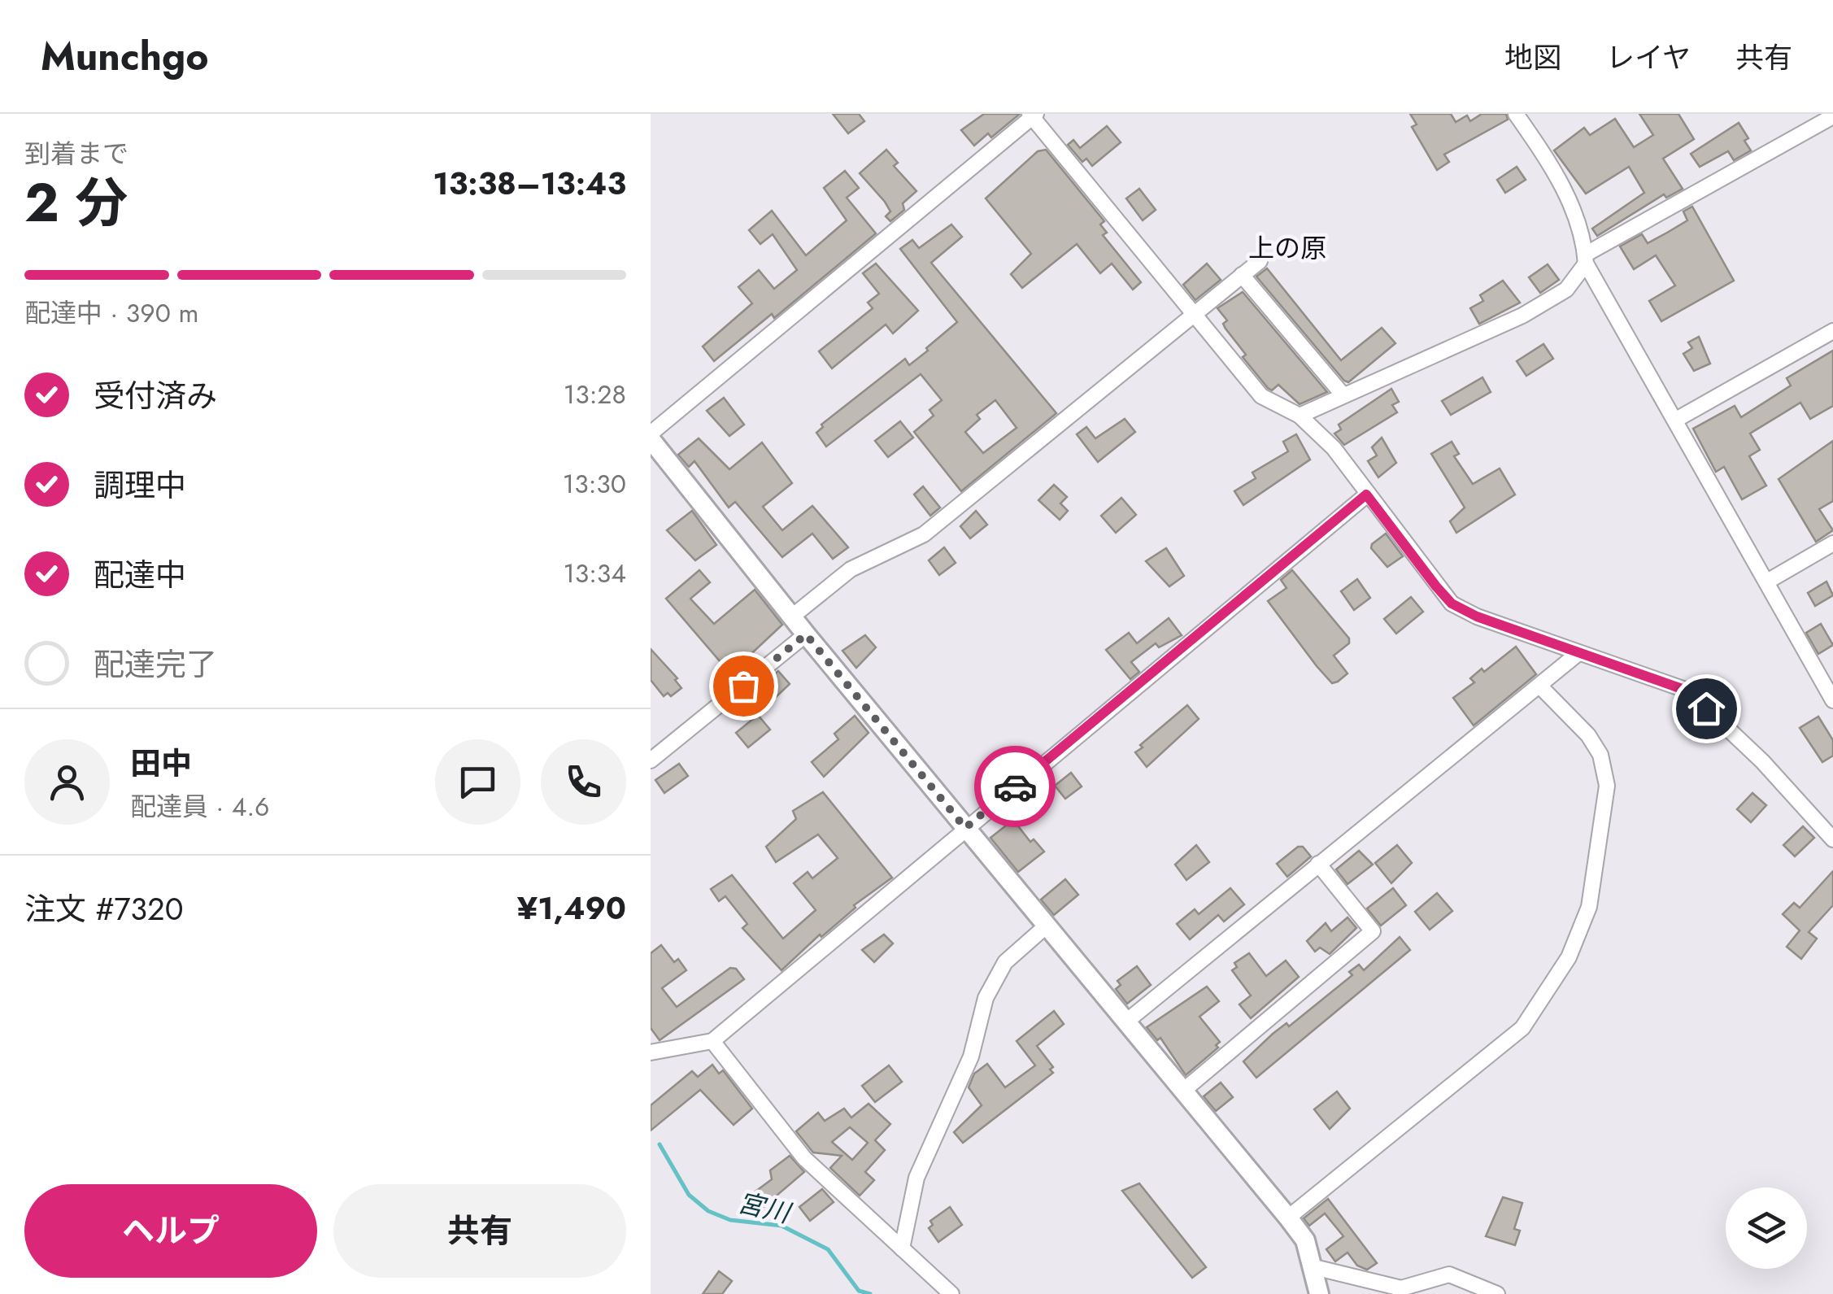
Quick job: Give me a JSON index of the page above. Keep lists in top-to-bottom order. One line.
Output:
{"districts":["上の原"],"water":["宮川"],"page":{"header":"Munchgo","nav":["地図","レイヤ","共有"],"heading":["2 分","到着まで","13:38–13:43"],"panel":["田中","配達員 · 4.6","注文 #7320","¥1,490"],"bar":"配達中 · 390 m","list":[["受付済み","13:28"],["調理中","13:30"],["配達中","13:34"],"配達完了"],"buttons":["ヘルプ","共有"]}}
